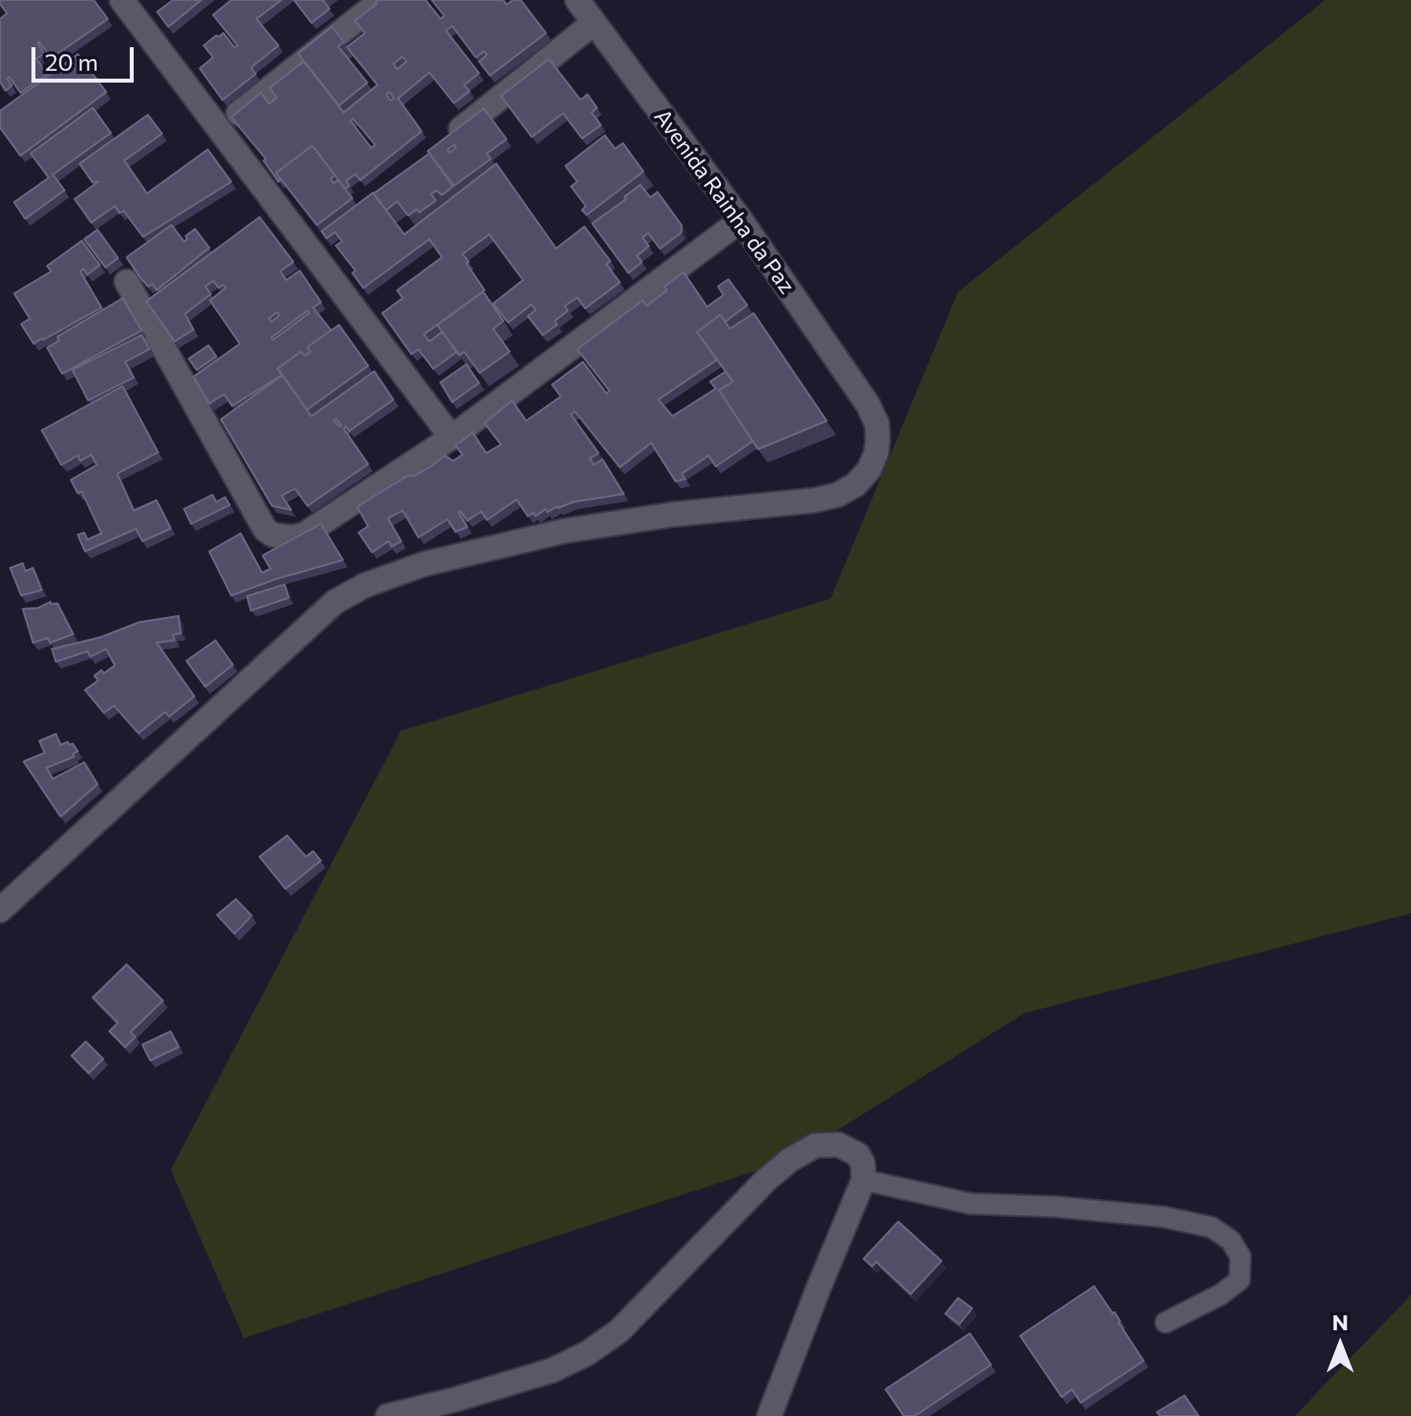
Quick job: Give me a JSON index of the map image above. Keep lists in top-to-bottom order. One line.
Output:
{"streets":{"street":["Avenida Rainha da Paz"]},"scale_bar":"20 m","north":"top"}
